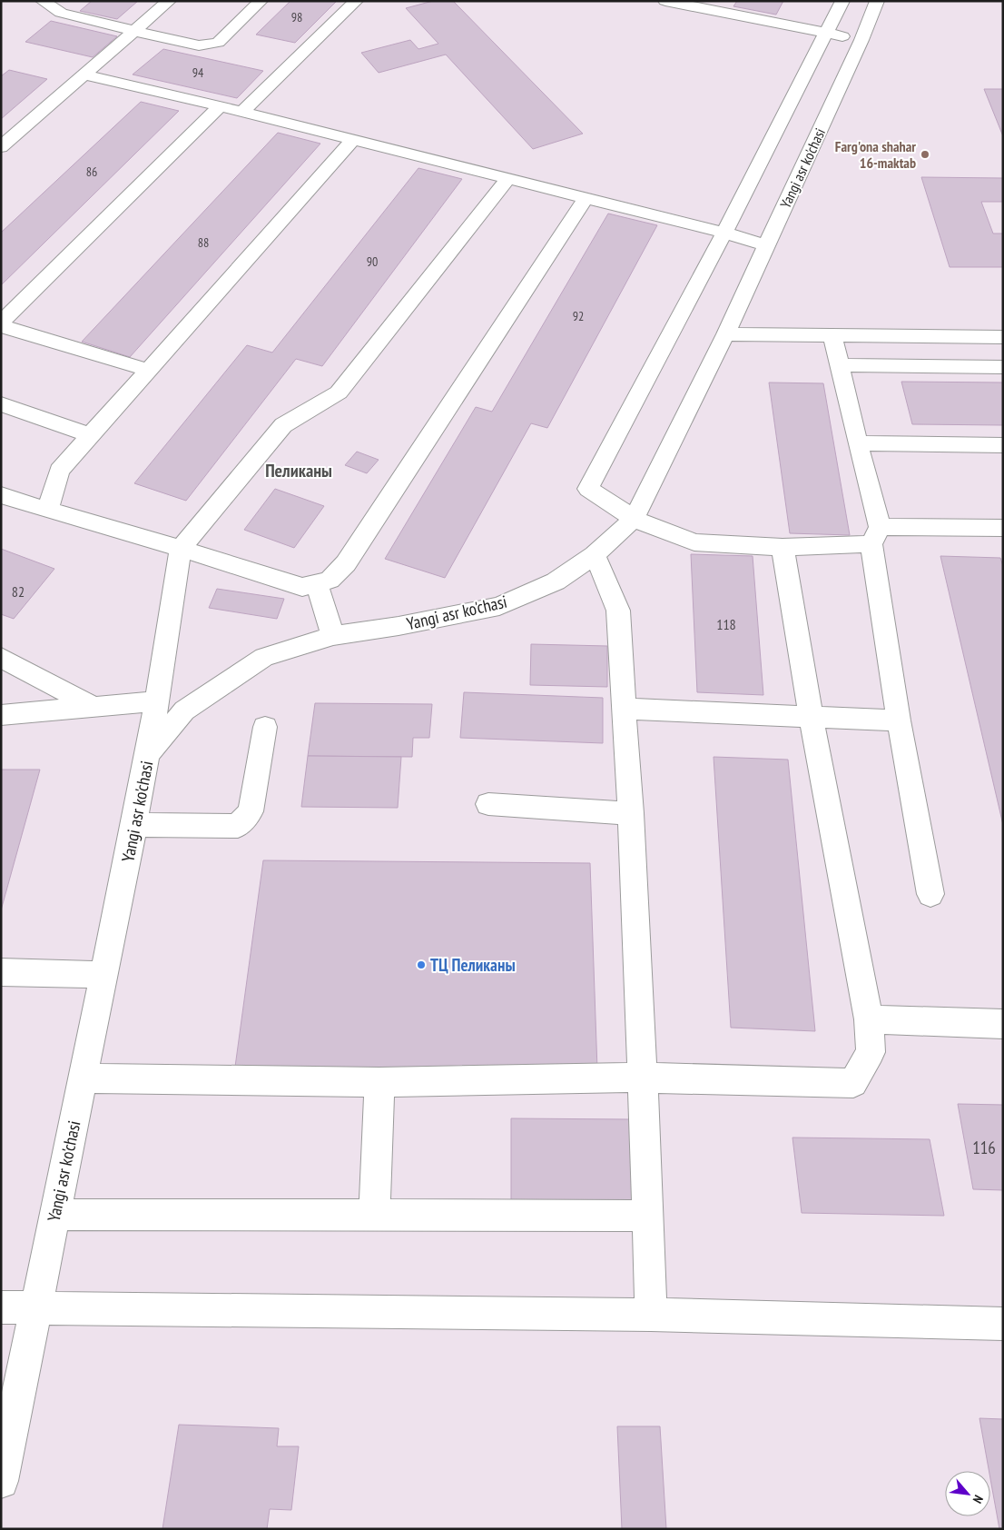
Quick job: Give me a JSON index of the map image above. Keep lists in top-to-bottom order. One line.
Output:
{"streets":{"street":["Yangi asr ko'chasi"]},"districts":["Пеликаны"],"places":["Farg'ona shahar 16-maktab","ТЦ Пеликаны"],"house_numbers":["98","94","86","88","90","92","82","118","116"],"north":"bottom right"}
